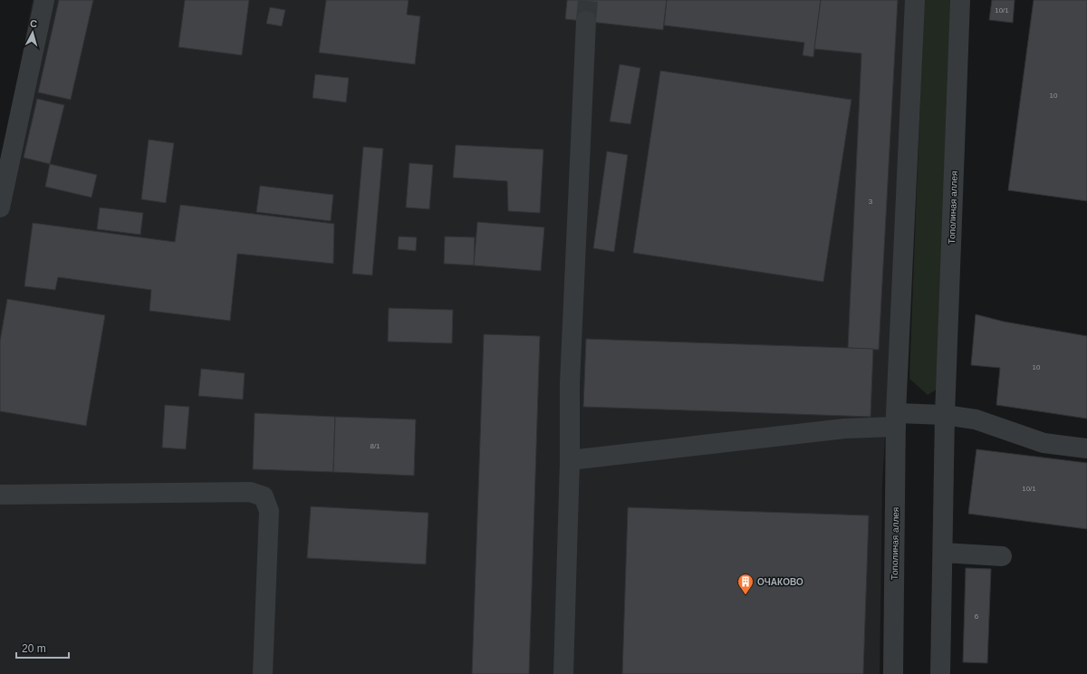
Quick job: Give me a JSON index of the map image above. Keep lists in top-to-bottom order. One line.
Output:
{"streets":{"street":["Тополиная аллея"]},"places":{"building":["ОЧАКОВО"]},"house_numbers":["10/1","10","3","10","8/1","10/1","6"],"scale_bar":"20 m","north":"top"}
